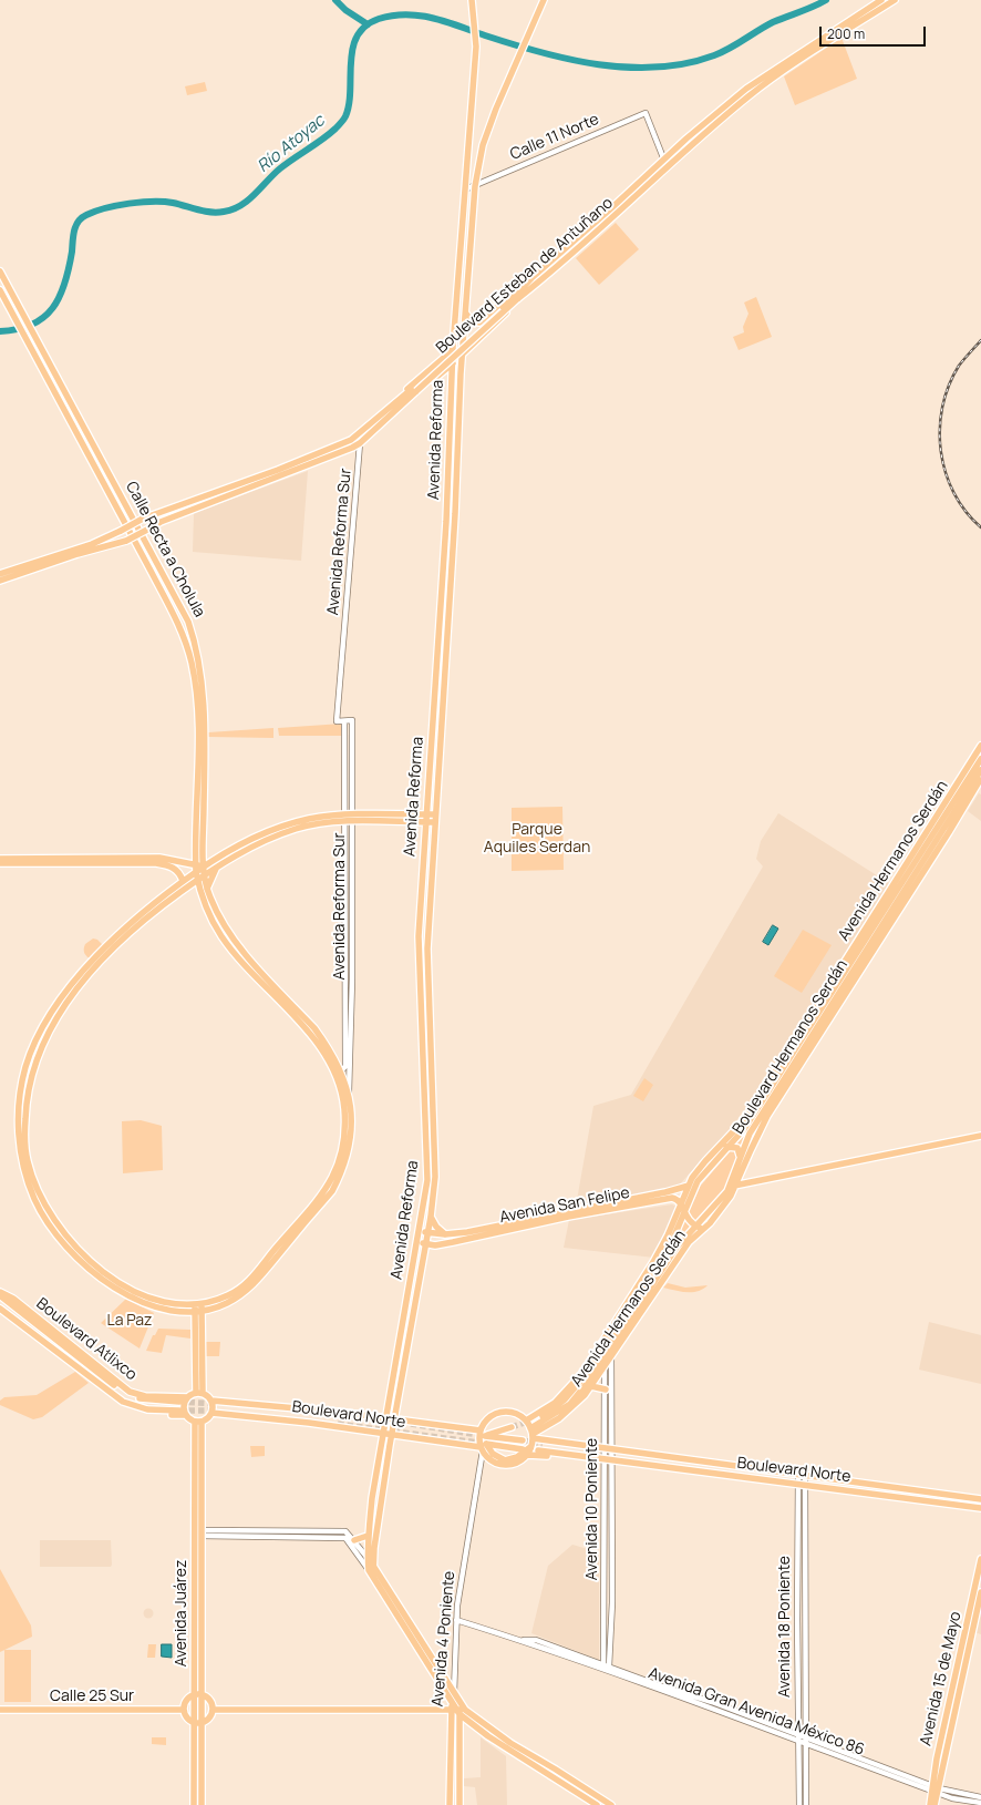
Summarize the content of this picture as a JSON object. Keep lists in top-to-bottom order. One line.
{"streets":{"main road":["Boulevard Esteban de Antuñano","Avenida Reforma","Calle Recta a Cholula","Avenida Hermanos Serdán","Boulevard Hermanos Serdán","Avenida San Felipe","Boulevard Atlixco","Boulevard Norte","Avenida Juárez","Avenida 4 Poniente","Avenida 15 de Mayo","Calle 25 Sur"],"street":["Calle 11 Norte","Avenida Reforma Sur","Avenida 10 Poniente","Avenida 18 Poniente","Avenida Gran Avenida México 86"]},"crossings":[["Calle 11 Norte","Boulevard Esteban de Antuñano"],["Calle 11 Norte","Avenida Reforma"],["Boulevard Esteban de Antuñano","Avenida Reforma Sur"],["Avenida Reforma","Avenida San Felipe"],["Avenida Reforma","Boulevard Norte"],["Avenida Reforma","Avenida 4 Poniente"],["Avenida Hermanos Serdán","Boulevard Hermanos Serdán"],["Avenida Hermanos Serdán","Avenida San Felipe"],["Avenida Hermanos Serdán","Boulevard Norte"],["Avenida Hermanos Serdán","Avenida 10 Poniente"],["Avenida Hermanos Serdán","Avenida 4 Poniente"],["Boulevard Hermanos Serdán","Avenida San Felipe"],["Boulevard Hermanos Serdán","Boulevard Norte"],["Boulevard Hermanos Serdán","Avenida 10 Poniente"],["Boulevard Hermanos Serdán","Avenida 4 Poniente"],["Boulevard Atlixco","Boulevard Norte"],["Boulevard Atlixco","Avenida Juárez"],["Boulevard Norte","Avenida 10 Poniente"],["Boulevard Norte","Avenida Juárez"],["Boulevard Norte","Avenida 18 Poniente"],["Boulevard Norte","Avenida 4 Poniente"],["Avenida 10 Poniente","Avenida Gran Avenida México 86"],["Avenida 18 Poniente","Avenida Gran Avenida México 86"],["Avenida 4 Poniente","Avenida Gran Avenida México 86"],["Avenida 15 de Mayo","Avenida Gran Avenida México 86"]],"water":["Río Atoyac"],"parks":["Parque Aquiles Serdan","La Paz"],"scale_bar":"200 m"}
